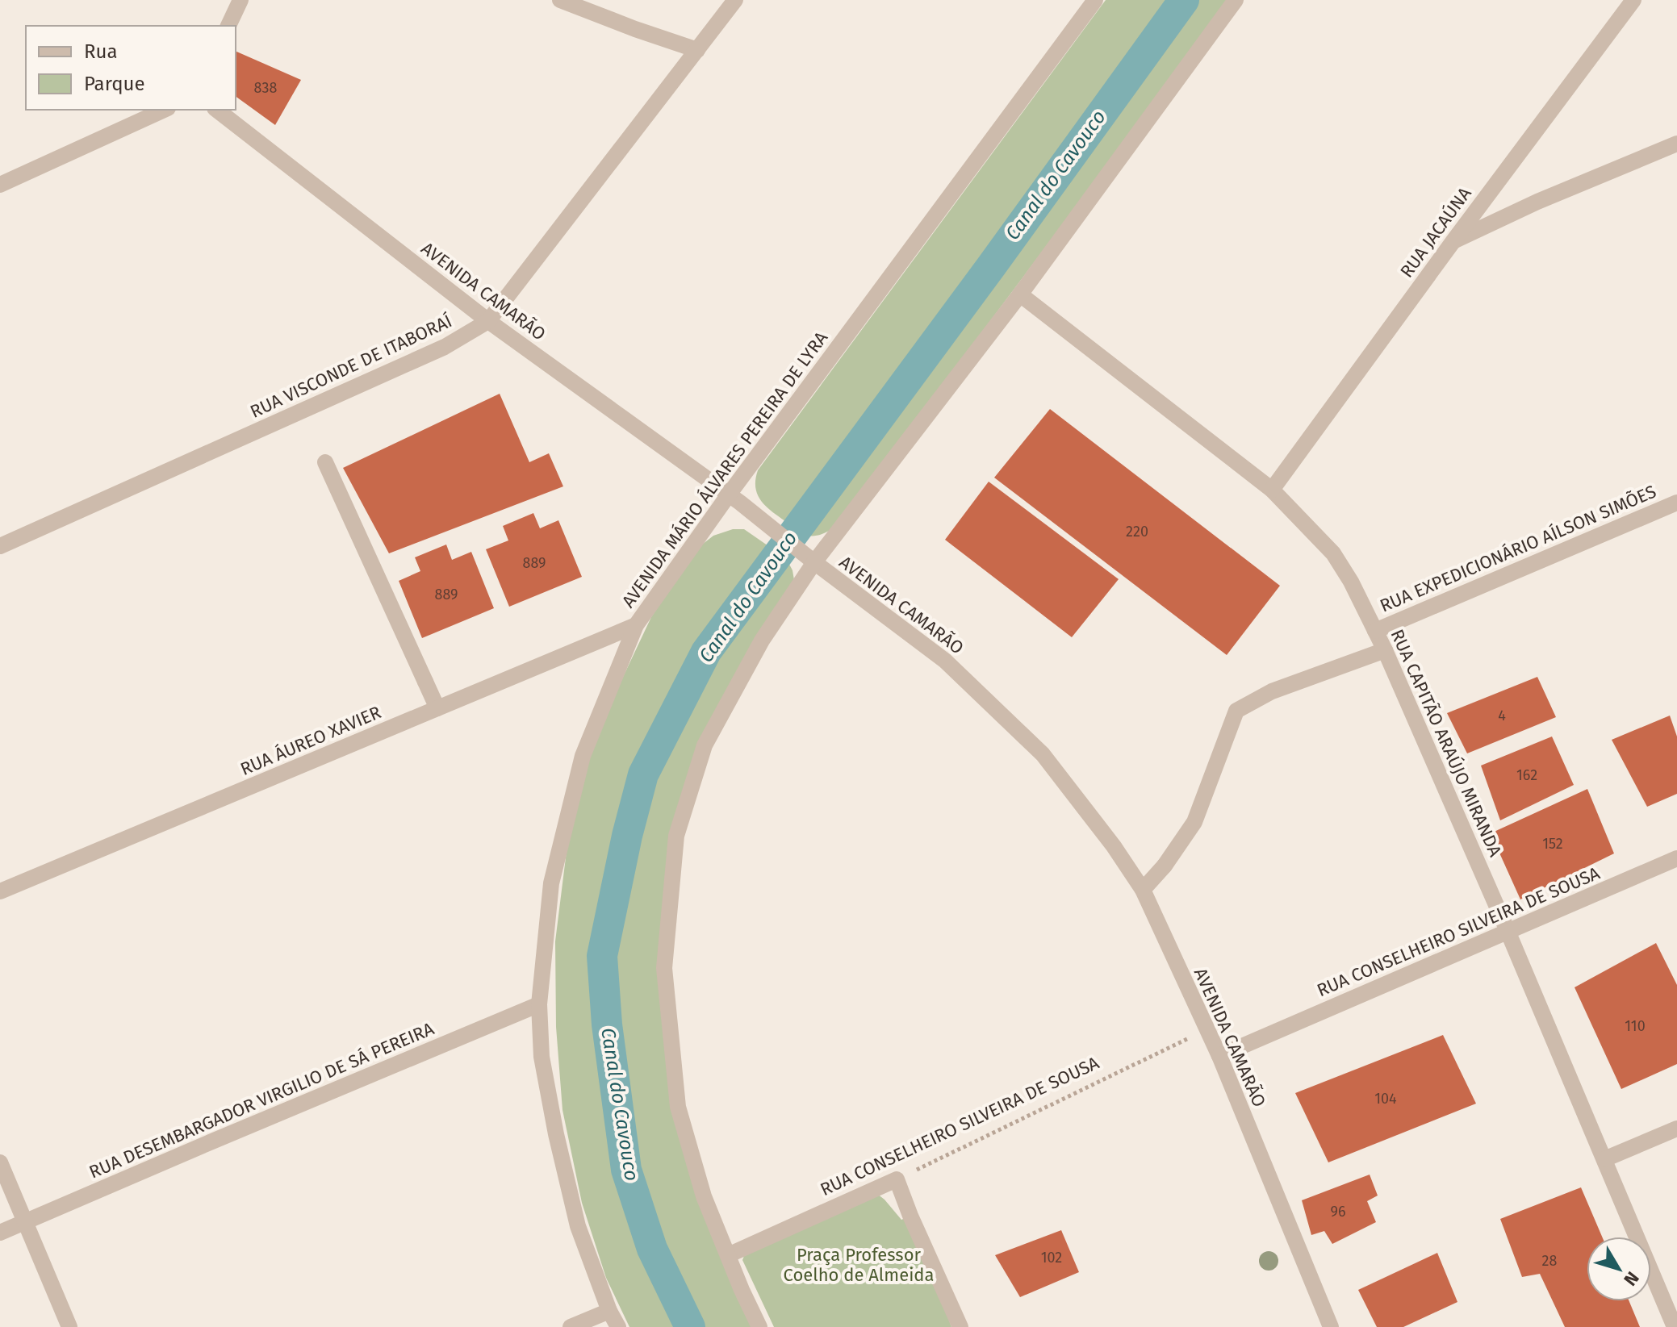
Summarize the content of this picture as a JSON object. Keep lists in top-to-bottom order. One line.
{"streets":{"street":["RUA JACAÚNA","AVENIDA CAMARÃO","RUA VISCONDE DE ITABORAÍ","AVENIDA MÁRIO ÁLVARES PEREIRA DE LYRA","RUA EXPEDICIONÁRIO AÍLSON SIMÕES","RUA ÁUREO XAVIER","RUA CAPITÃO ARAÚJO MIRANDA","RUA CONSELHEIRO SILVEIRA DE SOUSA","RUA DESEMBARGADOR VIRGILIO DE SÁ PEREIRA"]},"crossings":[["RUA JACAÚNA","RUA CAPITÃO ARAÚJO MIRANDA"],["AVENIDA CAMARÃO","RUA VISCONDE DE ITABORAÍ"],["AVENIDA CAMARÃO","AVENIDA MÁRIO ÁLVARES PEREIRA DE LYRA"],["AVENIDA CAMARÃO","RUA CONSELHEIRO SILVEIRA DE SOUSA"],["AVENIDA MÁRIO ÁLVARES PEREIRA DE LYRA","RUA ÁUREO XAVIER"],["AVENIDA MÁRIO ÁLVARES PEREIRA DE LYRA","RUA DESEMBARGADOR VIRGILIO DE SÁ PEREIRA"],["RUA EXPEDICIONÁRIO AÍLSON SIMÕES","RUA CAPITÃO ARAÚJO MIRANDA"],["RUA CAPITÃO ARAÚJO MIRANDA","RUA CONSELHEIRO SILVEIRA DE SOUSA"]],"water":["Canal do Cavouco"],"parks":["Praça Professor Coelho de Almeida"],"house_numbers":["838","220","889","889","4","162","152","110","104","96","102","28"],"legend":["Rua","Parque"],"north":"bottom right"}
